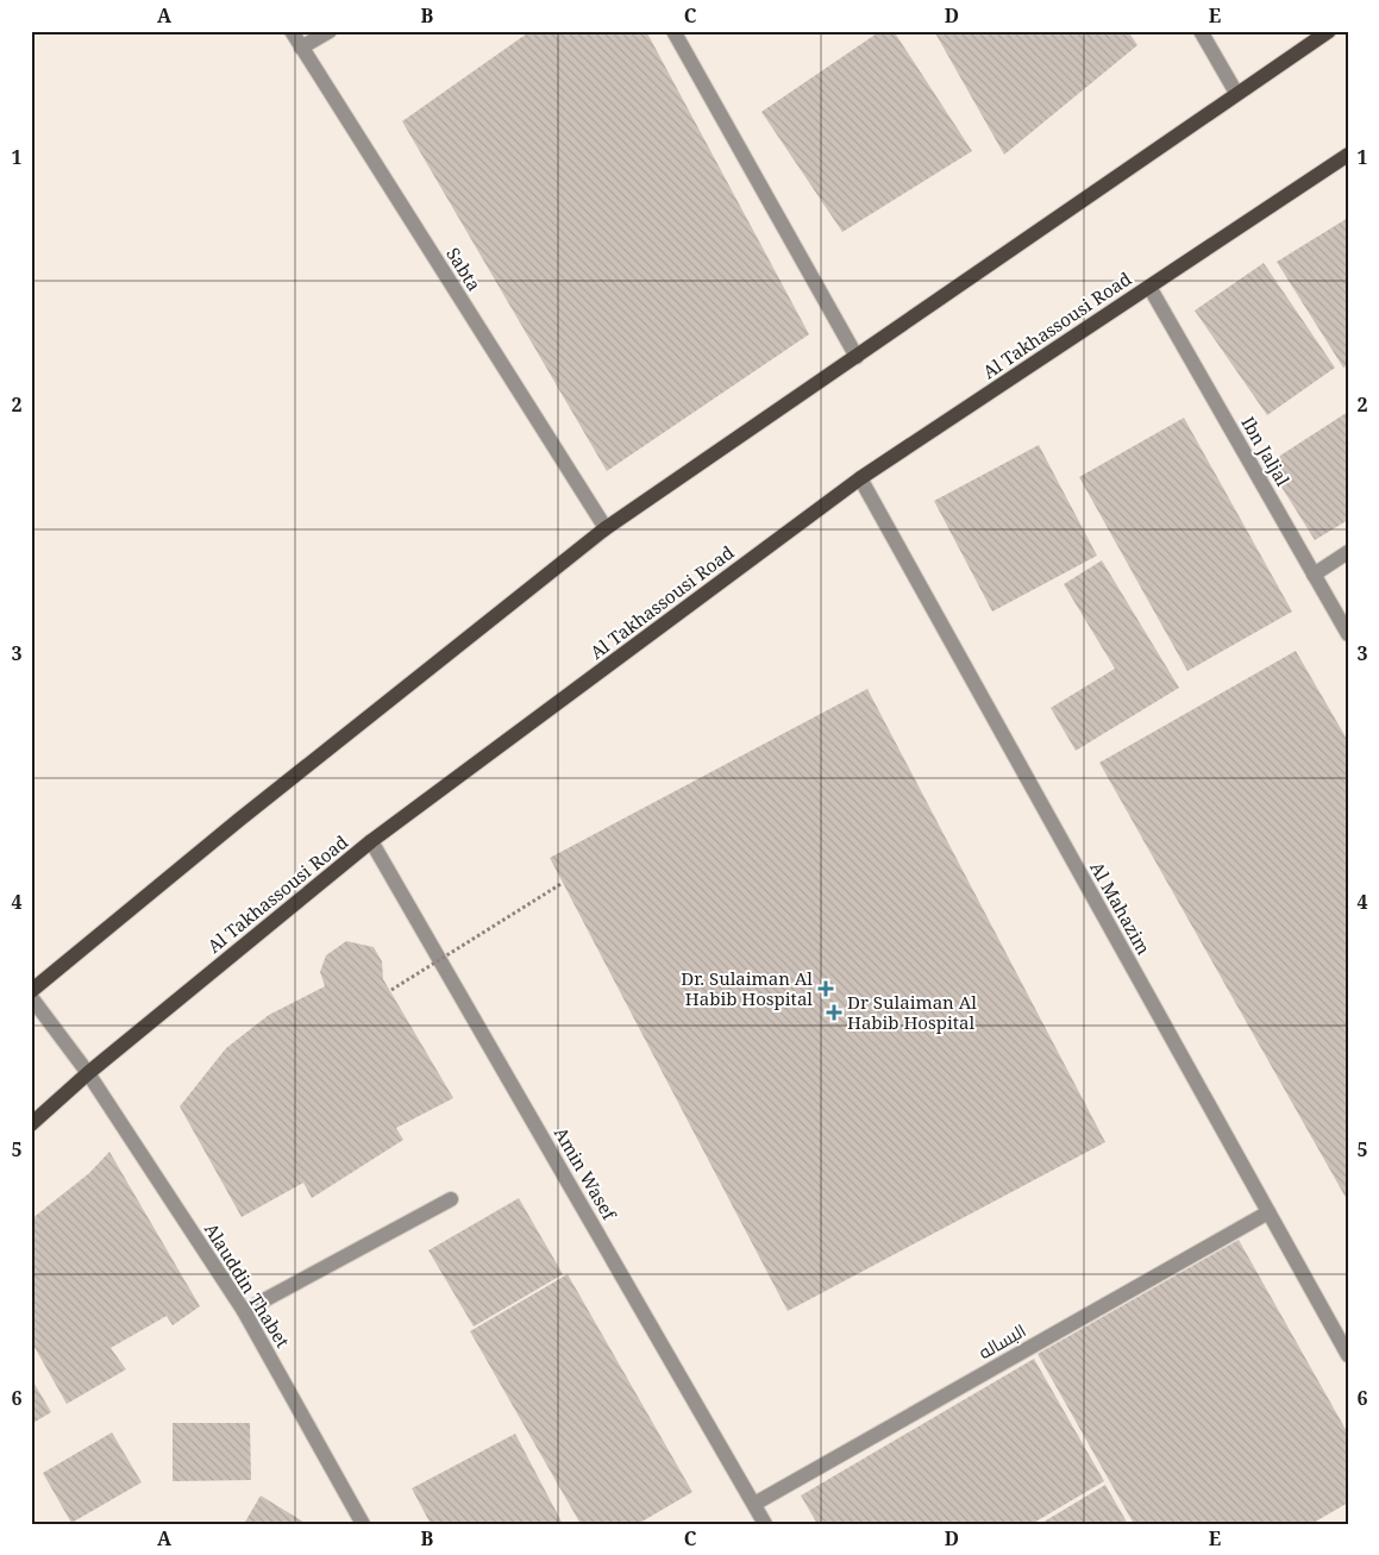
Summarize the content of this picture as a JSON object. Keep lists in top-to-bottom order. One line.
{"streets":{"main road":["Al Takhassousi Road"],"street":["Sabta","Ibn Jaljal","Al Mahazim","Amin Wasef","Alauddin Thabet","البساله"]},"crossings":[["Al Takhassousi Road","Ibn Jaljal"],["Al Takhassousi Road","Al Mahazim"],["Al Takhassousi Road","Amin Wasef"],["Al Takhassousi Road","Alauddin Thabet"],["Al Mahazim","البساله"],["Amin Wasef","البساله"]],"places":{"health":["Dr. Sulaiman Al Habib Hospital","Dr Sulaiman Al Habib Hospital"]},"grid":{"columns":["A","B","C","D","E"],"rows":["1","2","3","4","5","6"]}}
